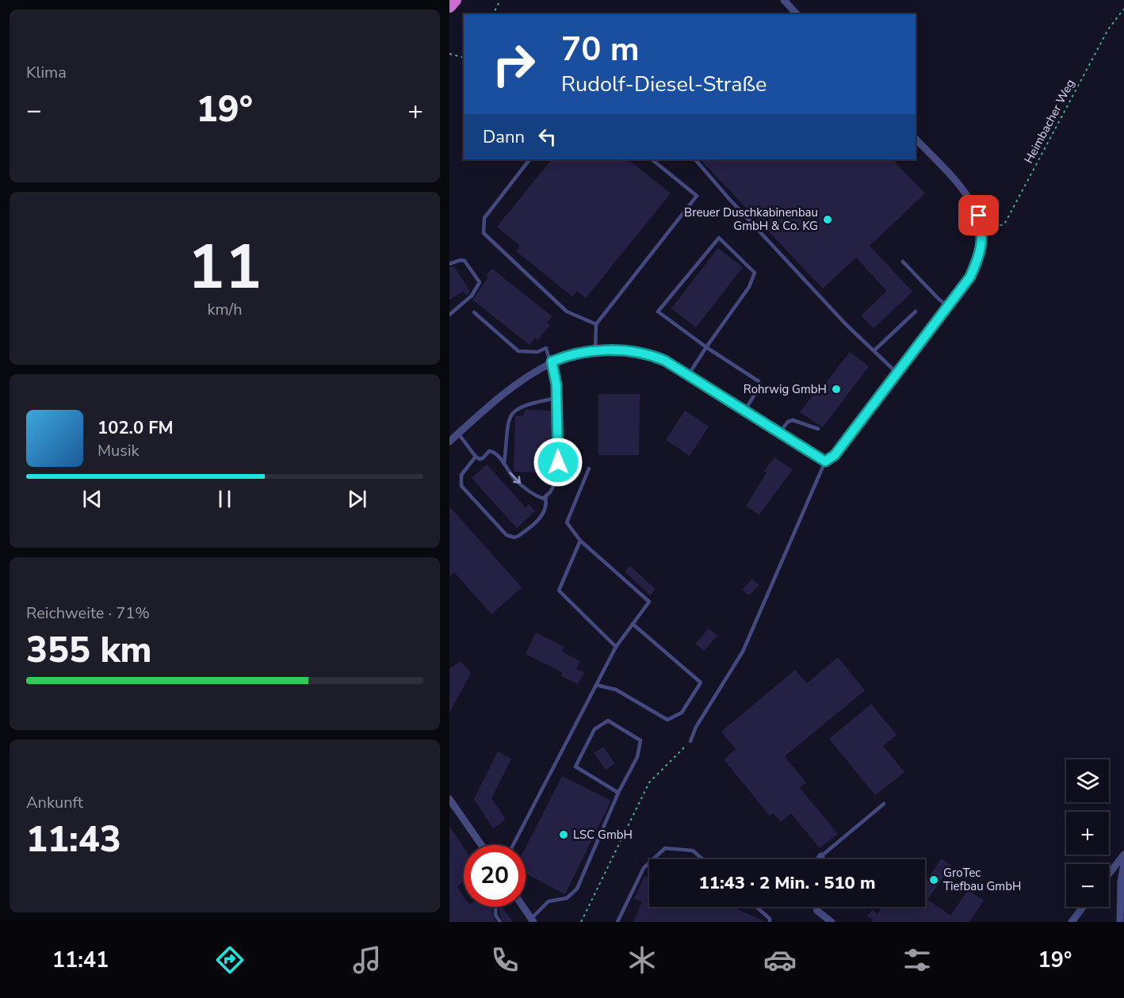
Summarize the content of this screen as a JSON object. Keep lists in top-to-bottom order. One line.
{"streets":{"path":["Heimbacher Weg"]},"places":["Breuer Duschkabinenbau GmbH & Co. KG","Rohrwig GmbH","LSC GmbH","GroTec Tiefbau GmbH"],"page":{"tile":["Klima",["11","km/h"],["Reichweite · 71%","355 km"],["Ankunft","11:43"]],"turn":["70 m","Rudolf-Diesel-Straße"],"heat":["−","19°","+"],"then":"Dann","song":["102.0 FM","Musik"],"map_buttons":["+","−"],"limit":"20","trip":"11:43 · 2 Min. · 510 m","tabs":["11:41","19°"]}}
